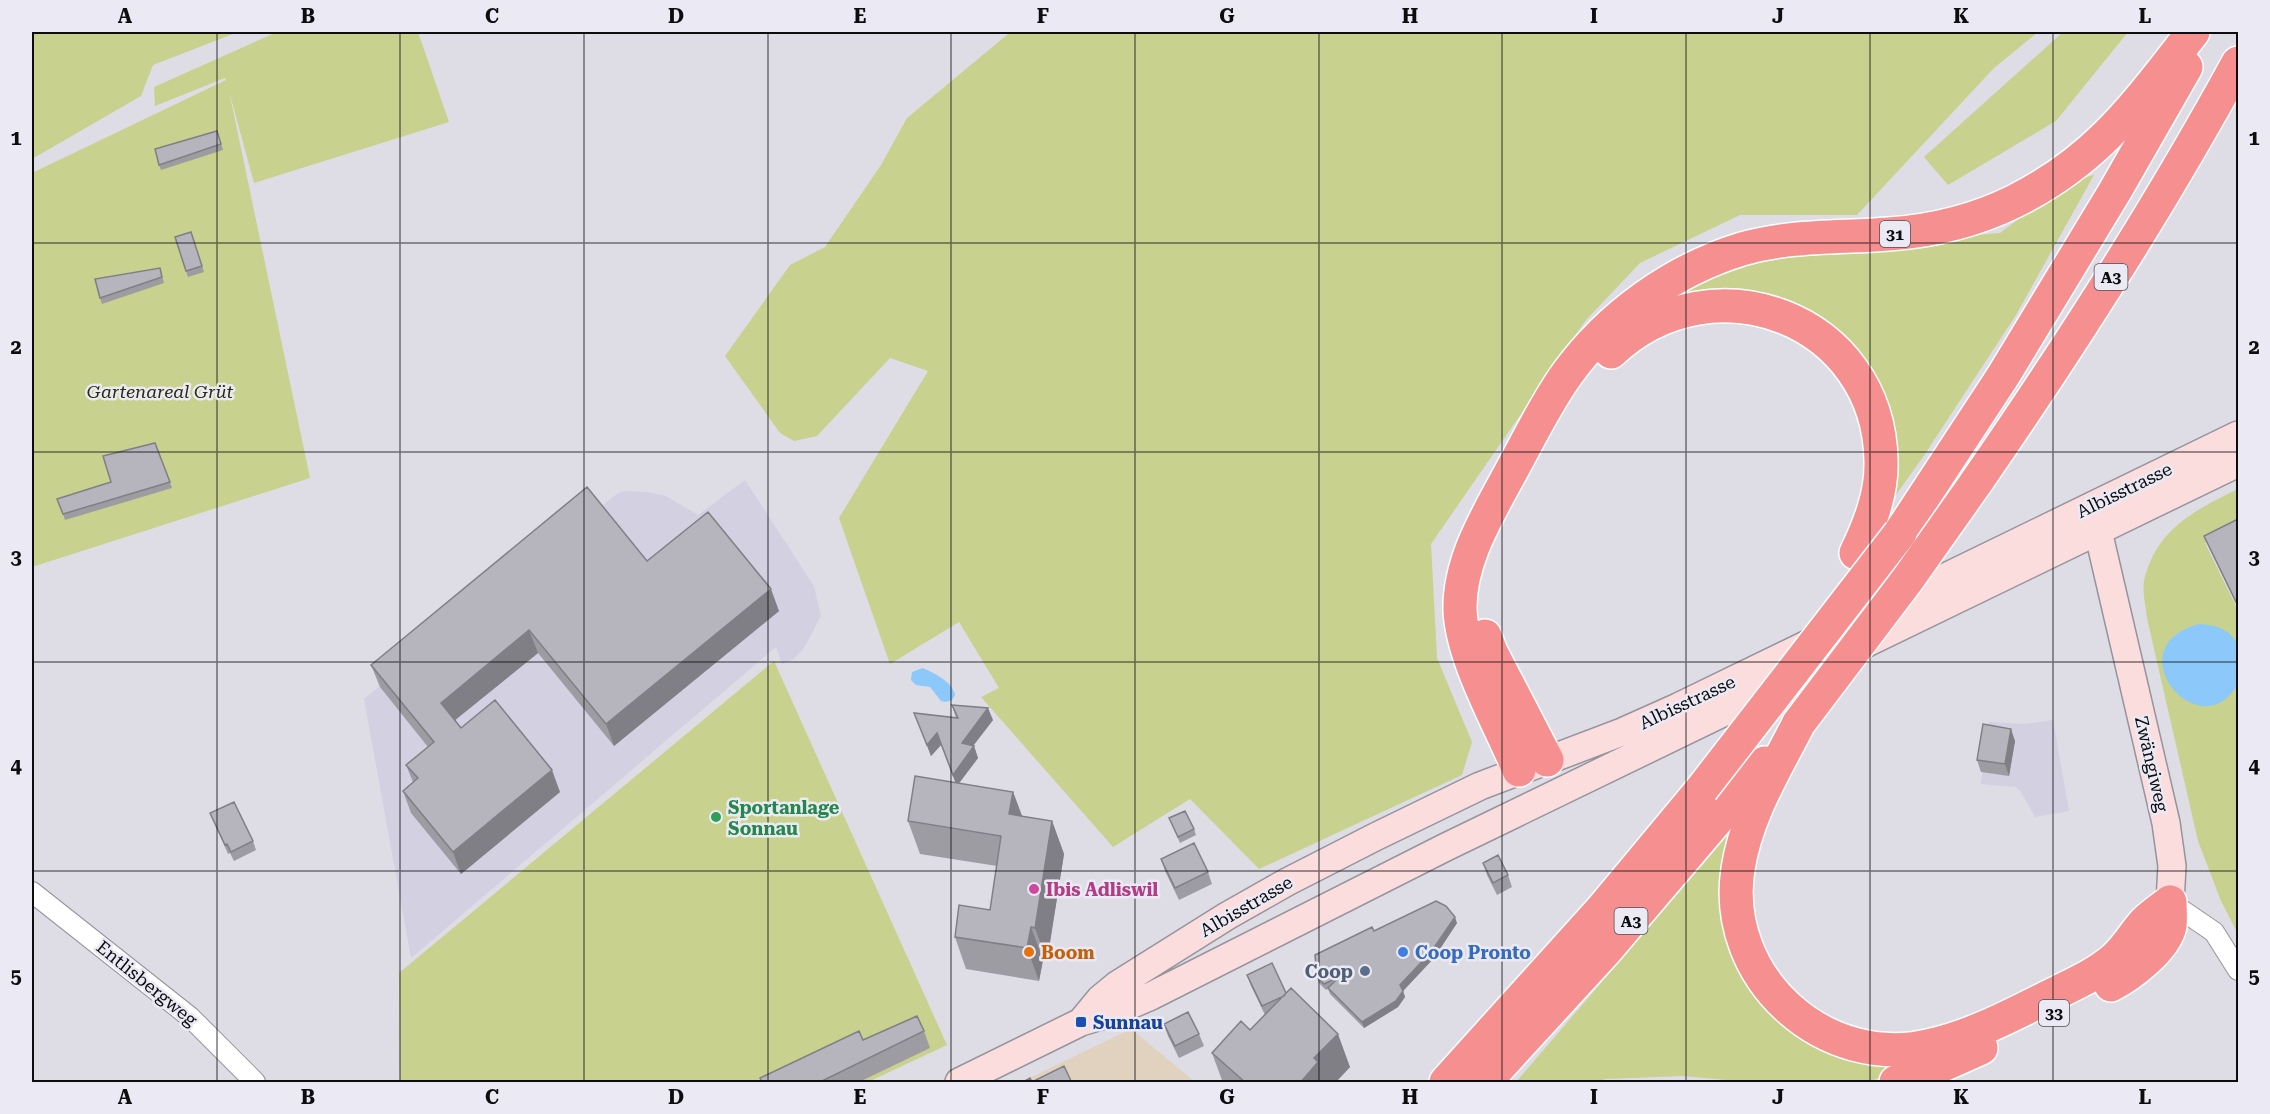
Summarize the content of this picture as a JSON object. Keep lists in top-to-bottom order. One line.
{"streets":{"highway":["31","A3","33"],"main road":["Albisstrasse","Zwängiweg"],"street":["Entlisbergweg"]},"crossings":[["31","Albisstrasse"],["Albisstrasse","Zwängiweg"],["Zwängiweg","33"]],"parks":["Gartenareal Grüt"],"places":{"other":["Sportanlage Sonnau","Ibis Adliswil","Boom","Coop Pronto","Coop"],"transit":["Sunnau"]},"grid":{"columns":["A","B","C","D","E","F","G","H","I","J","K","L"],"rows":["1","2","3","4","5"]}}
